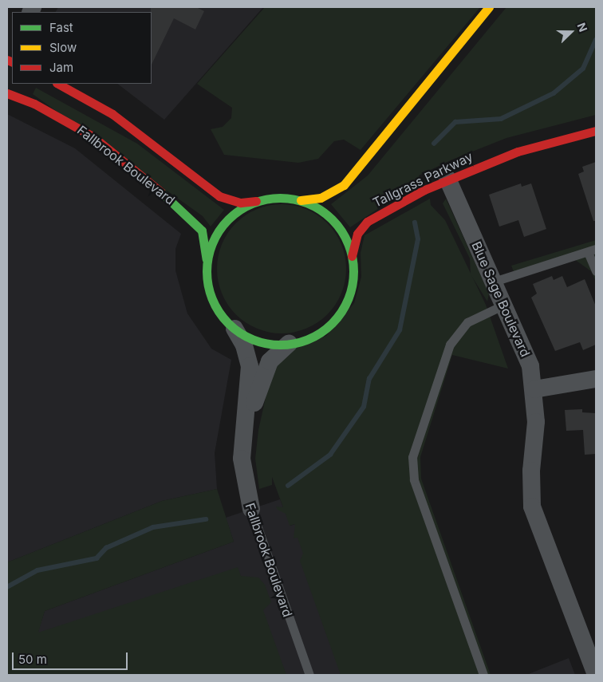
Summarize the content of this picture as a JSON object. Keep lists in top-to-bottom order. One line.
{"streets":{"street":["Fallbrook Boulevard","Tallgrass Parkway","Blue Sage Boulevard"]},"crossings":[["Fallbrook Boulevard","Tallgrass Parkway"],["Tallgrass Parkway","Blue Sage Boulevard"]],"legend":["Fast","Slow","Jam"],"scale_bar":"50 m","north":"right"}
